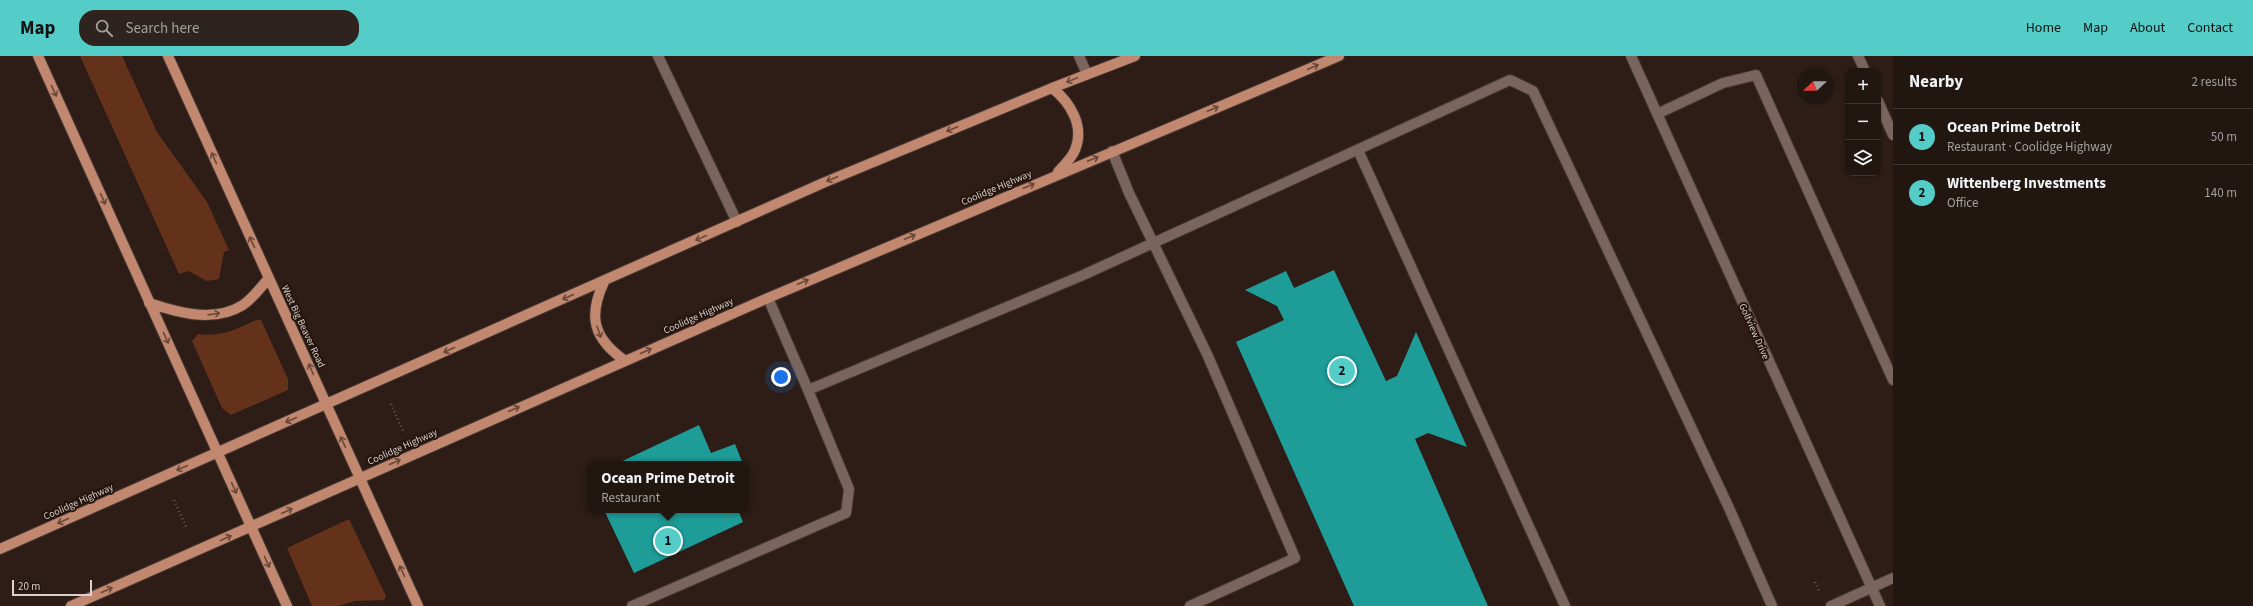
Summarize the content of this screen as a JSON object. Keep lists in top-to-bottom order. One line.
{"streets":{"main road":["Coolidge Highway","West Big Beaver Road"],"street":["Golfview Drive"]},"crossings":[["Coolidge Highway","West Big Beaver Road"]],"one_way":["West Big Beaver Road"],"scale_bar":"20 m","north":"left","page":{"header":"Map","search":"Search here","nav":["Home","Map","About","Contact"],"heading":["Nearby","2 results"],"map_buttons":["+","−"],"list":[{"mark":"1","name":"Ocean Prime Detroit","note":"Restaurant · Coolidge Highway","value":"50 m"},{"mark":"2","name":"Wittenberg Investments","note":"Office","value":"140 m"}],"pins":["2","1"],"popup":["Ocean Prime Detroit","Restaurant"],"scale":"20 m"}}
